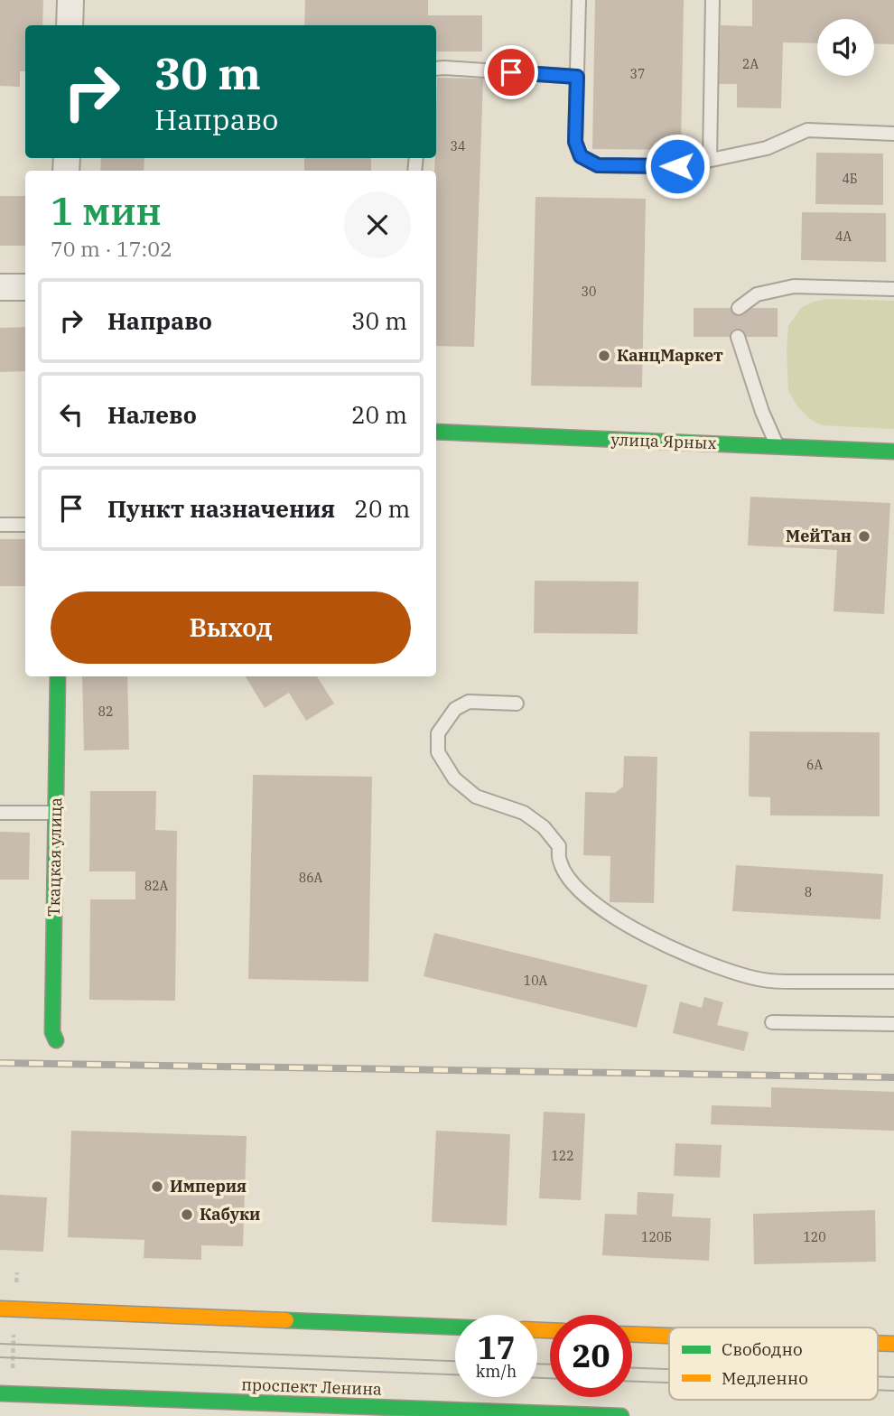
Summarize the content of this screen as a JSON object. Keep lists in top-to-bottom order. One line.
{"streets":{"main road":["улица Ярных","Ткацкая улица","проспект Ленина"]},"places":["КанцМаркет","МейТан","Империя","Кабуки"],"house_numbers":["2А","37","34","4Б","4А","30","82","6А","86А","82А","8","10А","122","120Б","120"],"legend":["Свободно","Медленно"],"page":{"turn":["30 m","Направо"],"heading":["1 мин","70 m · 17:02"],"list":[{"name":"Направо","value":"30 m"},{"name":"Налево","value":"20 m"},{"name":"Пункт назначения","value":"20 m"}],"buttons":"Выход","speed":"17 km/h","limit":"20"}}
